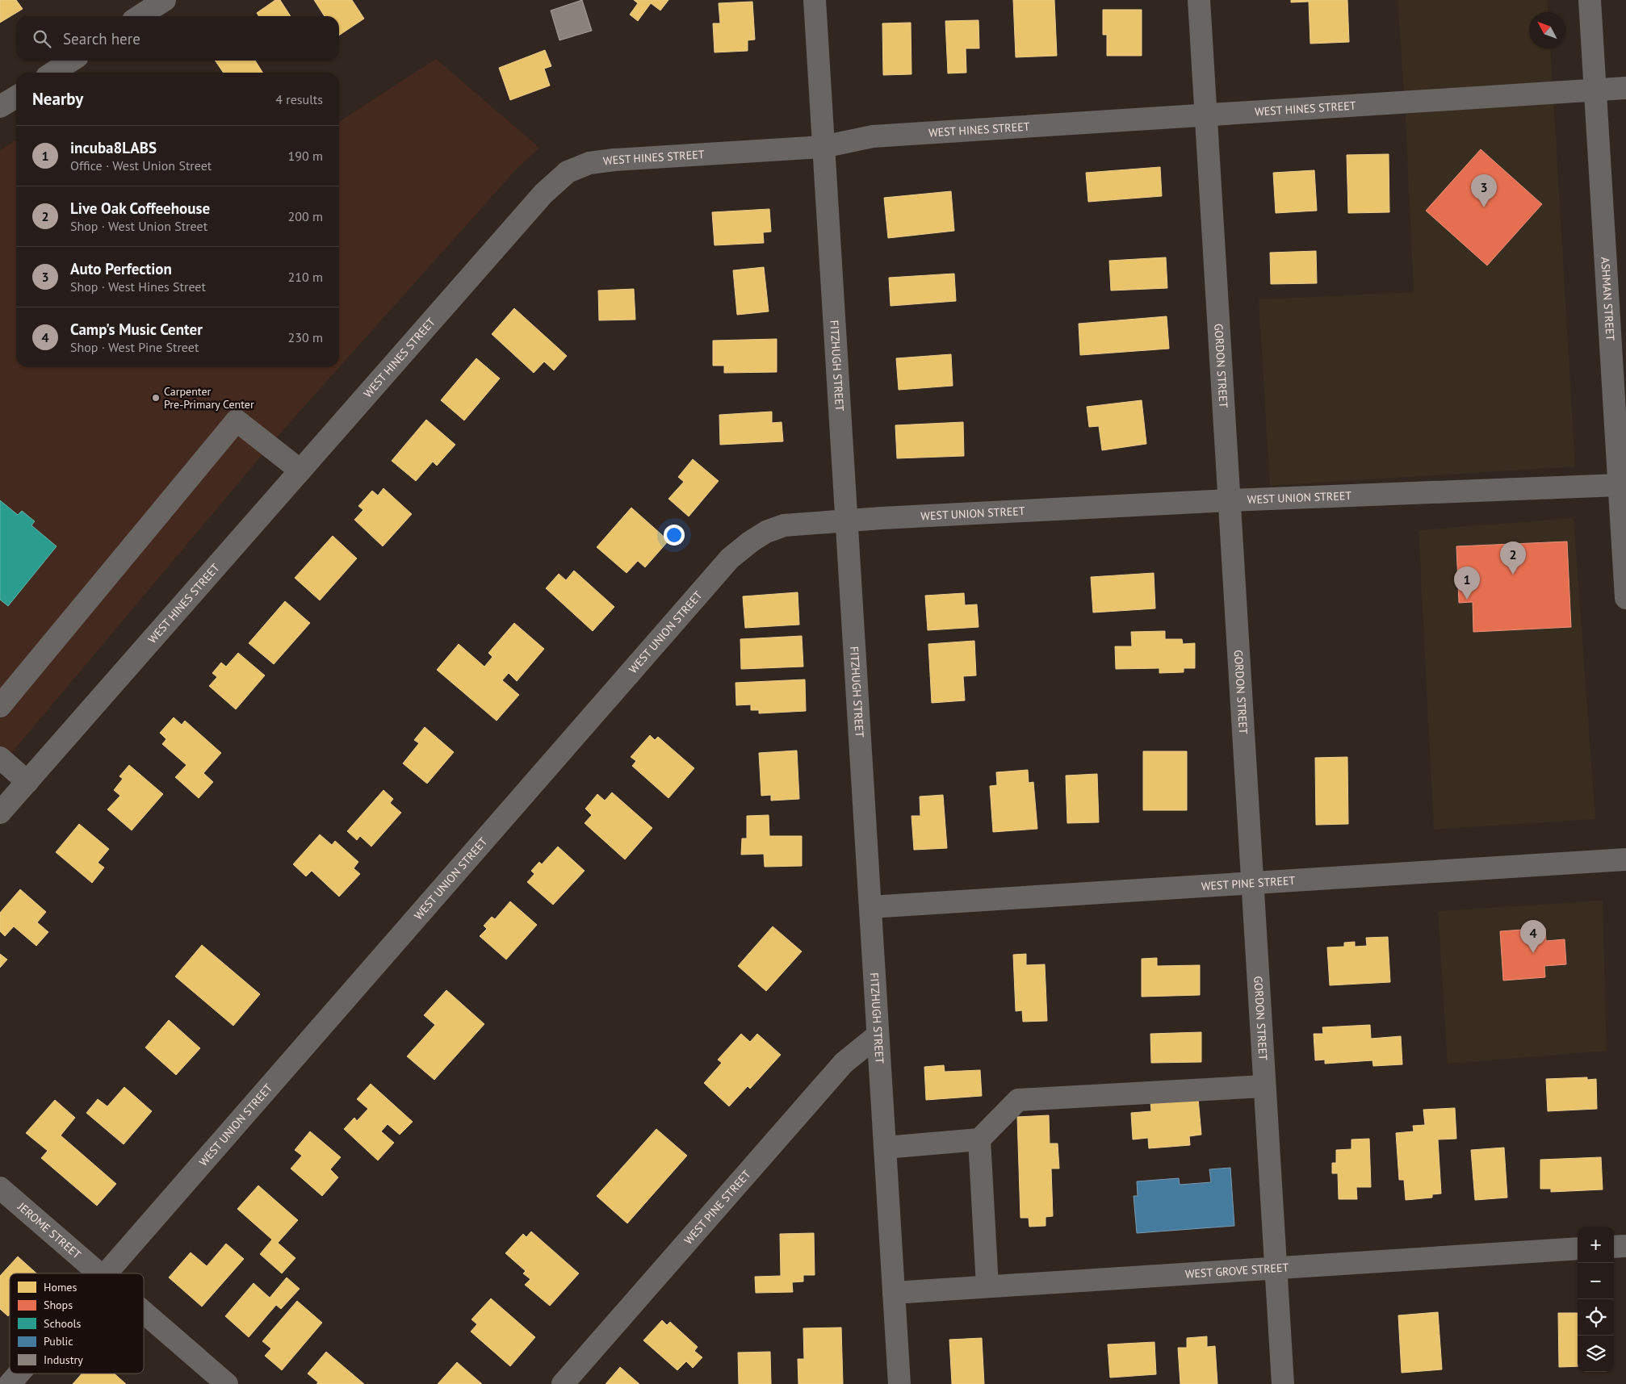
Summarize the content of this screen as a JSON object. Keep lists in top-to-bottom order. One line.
{"streets":{"street":["WEST HINES STREET","ASHMAN STREET","FITZHUGH STREET","GORDON STREET","WEST UNION STREET","WEST PINE STREET","JEROME STREET","WEST GROVE STREET"]},"crossings":[["WEST HINES STREET","ASHMAN STREET"],["WEST HINES STREET","FITZHUGH STREET"],["WEST HINES STREET","GORDON STREET"],["ASHMAN STREET","WEST UNION STREET"],["FITZHUGH STREET","WEST UNION STREET"],["FITZHUGH STREET","WEST PINE STREET"],["FITZHUGH STREET","WEST GROVE STREET"],["GORDON STREET","WEST UNION STREET"],["GORDON STREET","WEST PINE STREET"],["GORDON STREET","WEST GROVE STREET"]],"places":["Carpenter Pre-Primary Center"],"legend":["Homes","Shops","Schools","Public","Industry"],"north":"top left","page":{"search":"Search here","heading":["Nearby","4 results"],"list":[{"mark":"1","name":"incuba8LABS","note":"Office · West Union Street","value":"190 m"},{"mark":"2","name":"Live Oak Coffeehouse","note":"Shop · West Union Street","value":"200 m"},{"mark":"3","name":"Auto Perfection","note":"Shop · West Hines Street","value":"210 m"},{"mark":"4","name":"Camp's Music Center","note":"Shop · West Pine Street","value":"230 m"}],"pins":["3","2","1","4"],"map_buttons":["+","−"]}}
